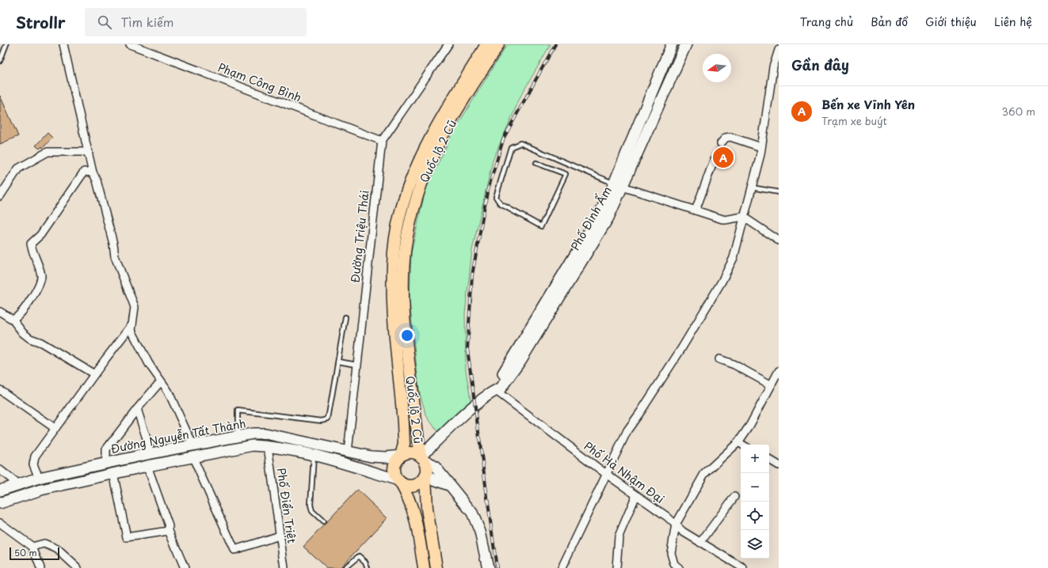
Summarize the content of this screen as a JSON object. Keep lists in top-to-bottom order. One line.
{"streets":{"main road":["Quốc lộ 2 Cũ","Phố Đình Ấm","Đường Nguyễn Tất Thành"],"street":["Phạm Công Bình","Đường Triệu Thái","Phố Hà Nhậm Đại","Phố Điển Triệt"]},"crossings":[["Phạm Công Bình","Đường Triệu Thái"],["Quốc lộ 2 Cũ","Phố Đình Ấm"],["Quốc lộ 2 Cũ","Đường Nguyễn Tất Thành"],["Phố Đình Ấm","Đường Nguyễn Tất Thành"],["Phố Đình Ấm","Phố Hà Nhậm Đại"],["Đường Triệu Thái","Đường Nguyễn Tất Thành"],["Đường Nguyễn Tất Thành","Phố Điển Triệt"]],"scale_bar":"50 m","north":"left","page":{"header":"Strollr","search":"Tìm kiếm","nav":["Trang chủ","Bản đồ","Giới thiệu","Liên hệ"],"heading":"Gần đây","list":[{"mark":"A","name":"Bến xe Vĩnh Yên","note":"Trạm xe buýt","value":"360 m"}],"pins":"A","map_buttons":["+","−"],"scale":"50 m"}}
